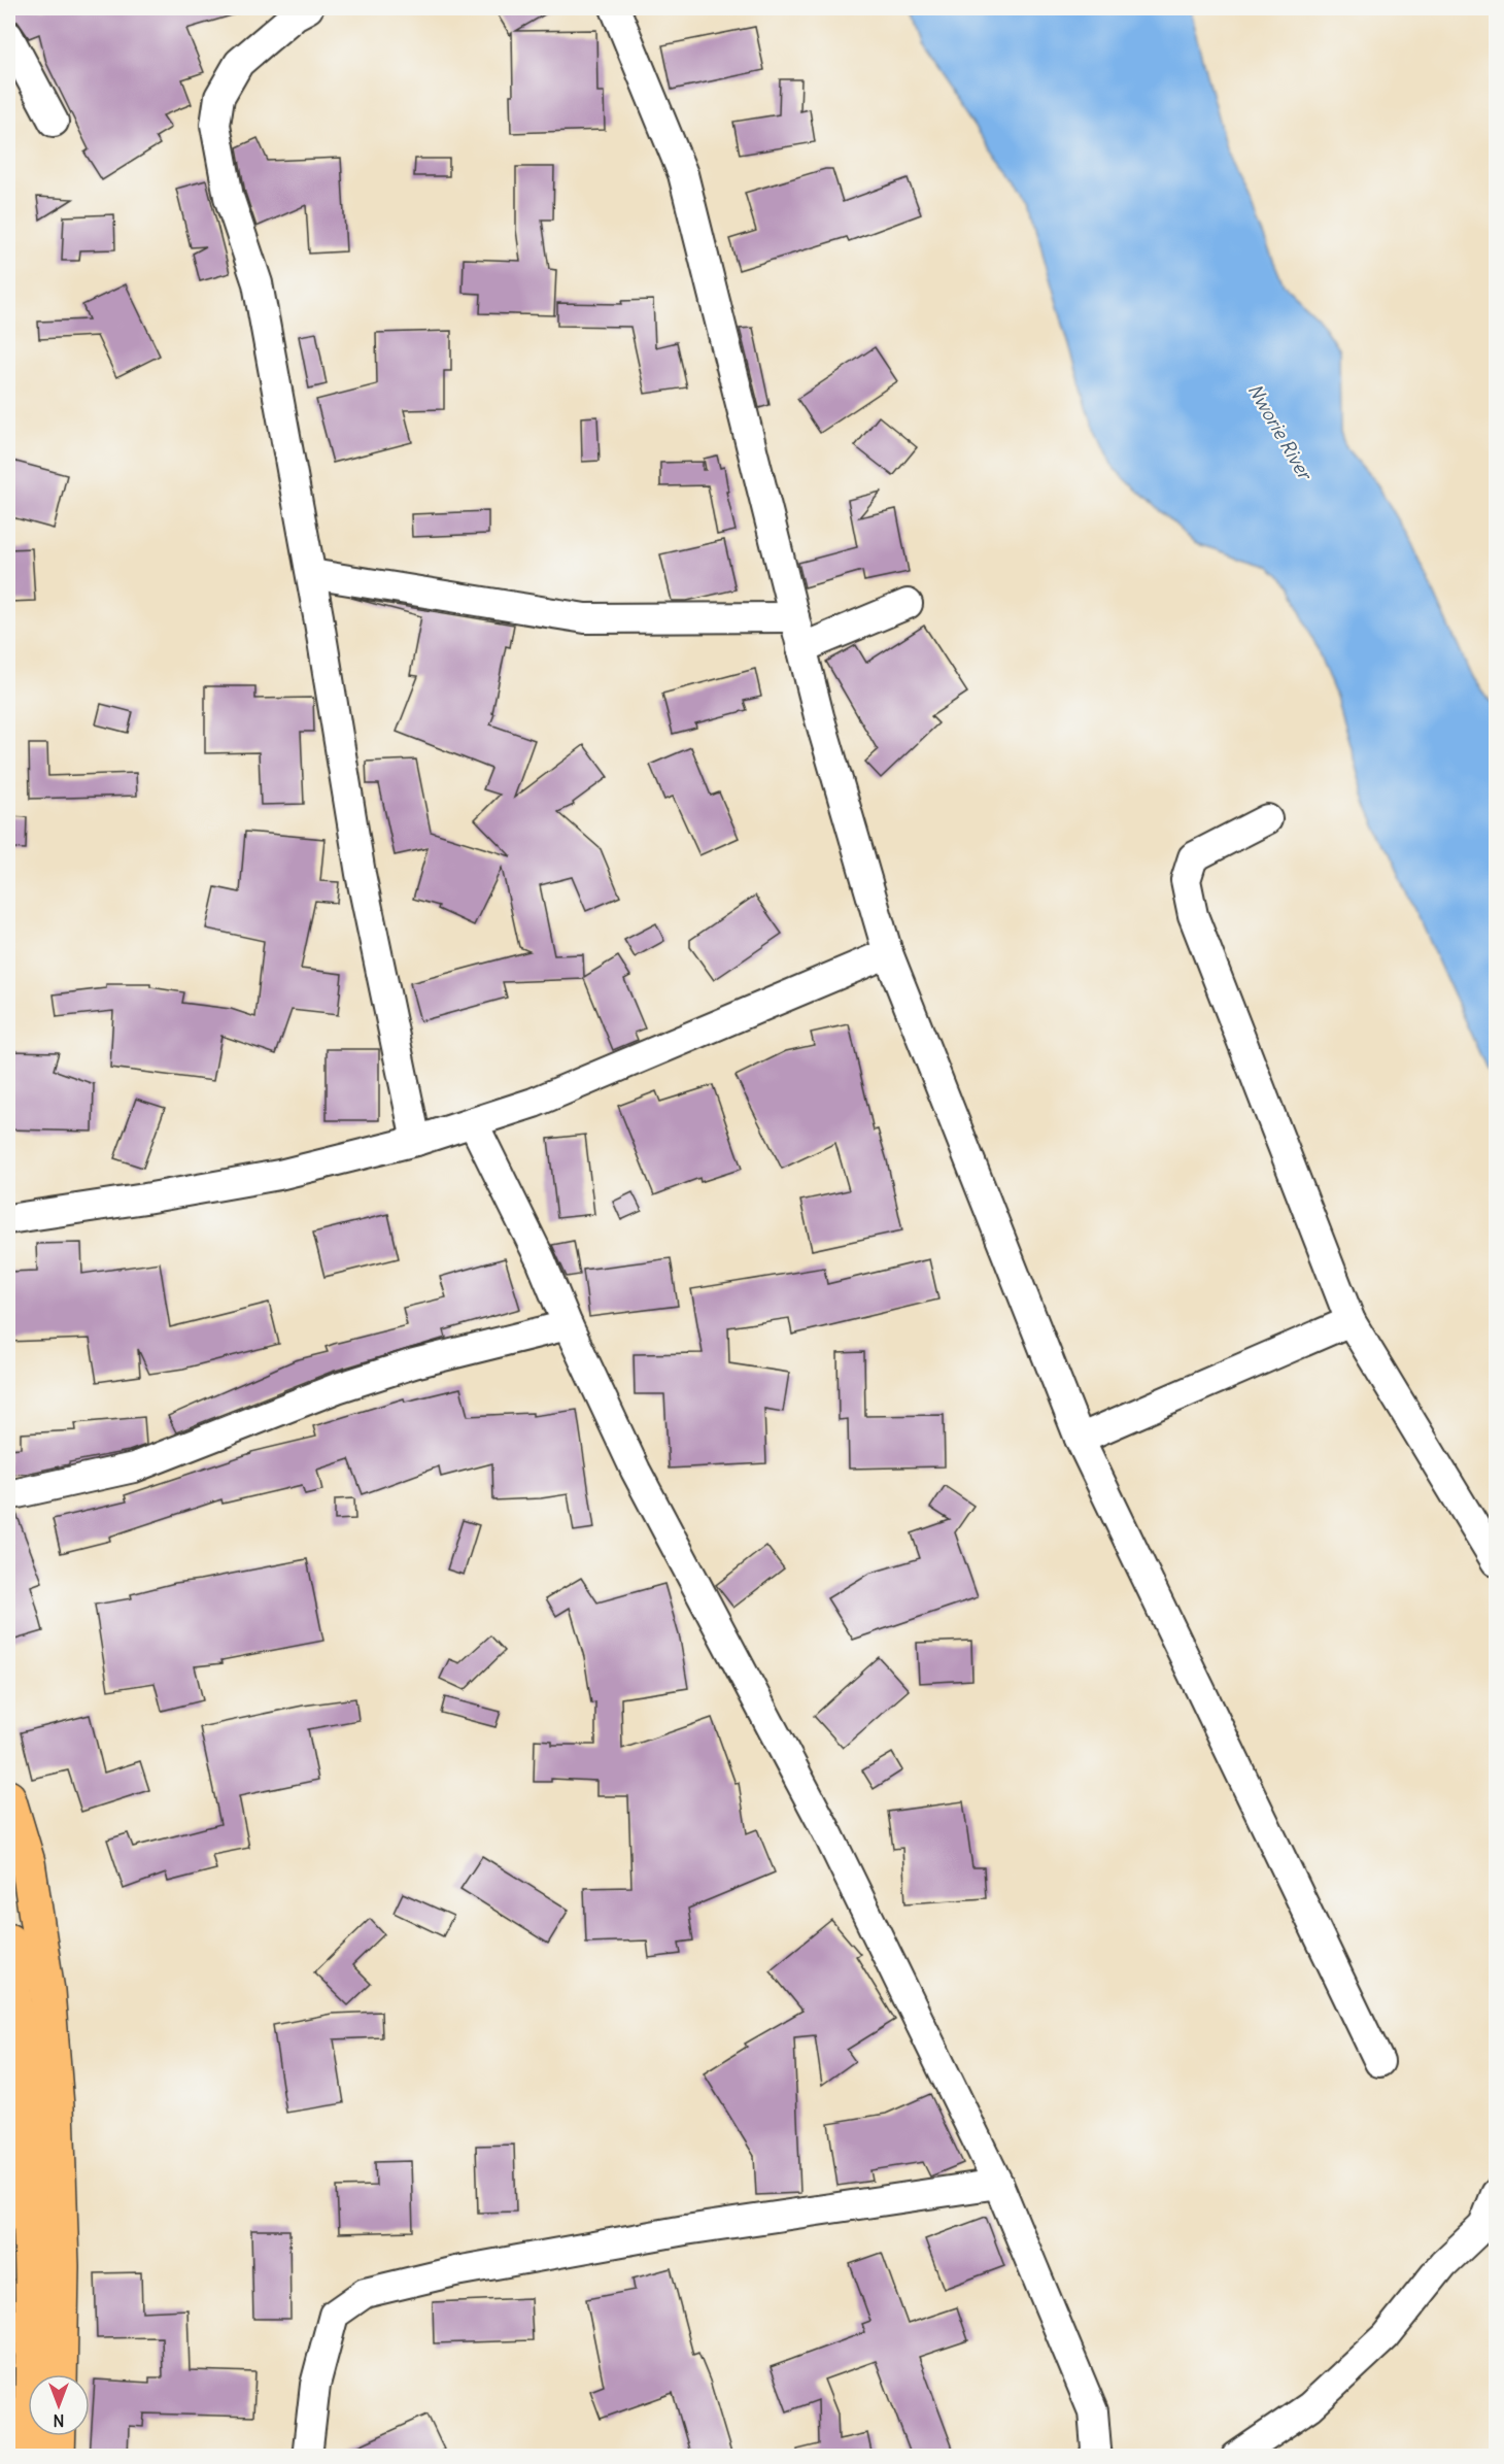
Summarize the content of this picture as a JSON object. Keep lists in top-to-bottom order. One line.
{"water":["Nworie River"],"north":"bottom"}
